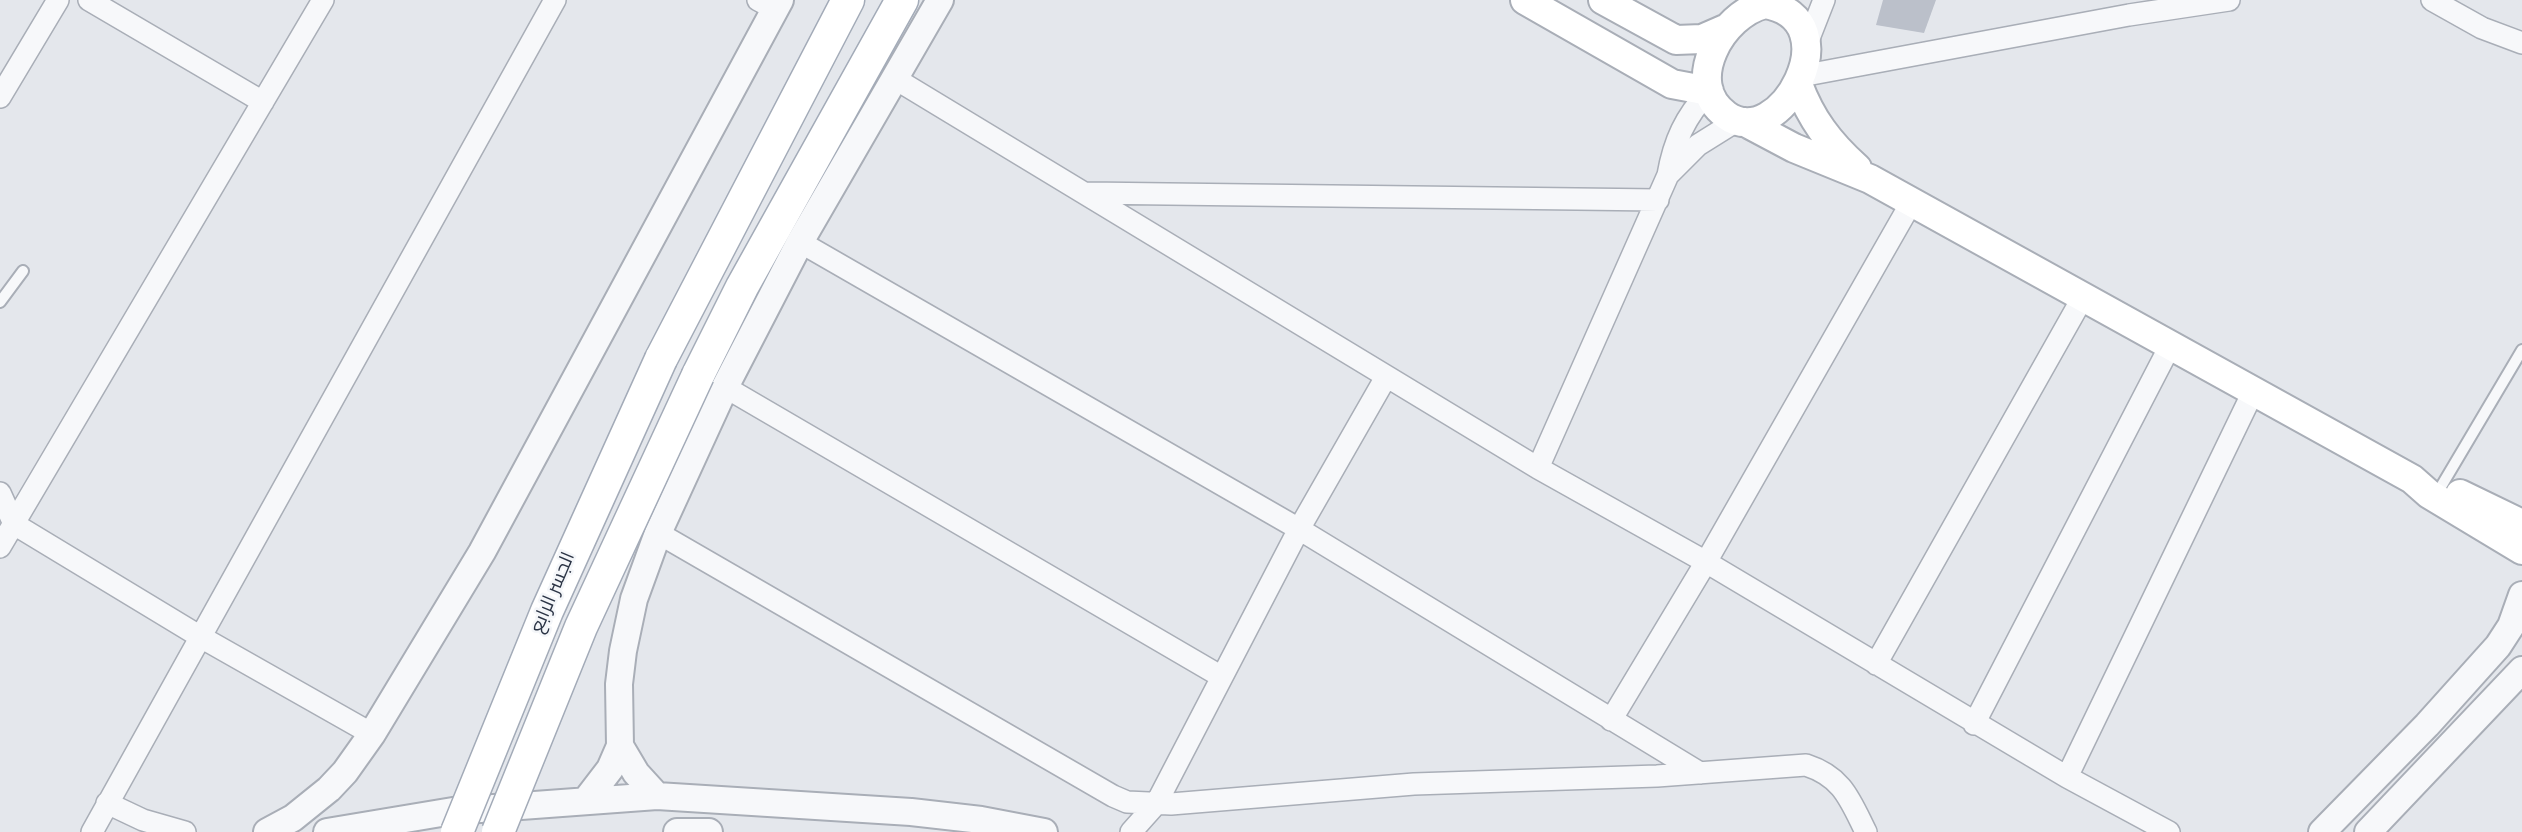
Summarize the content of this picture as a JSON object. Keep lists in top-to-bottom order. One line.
{"streets":{"main road":["الجسر الرابع"]}}
